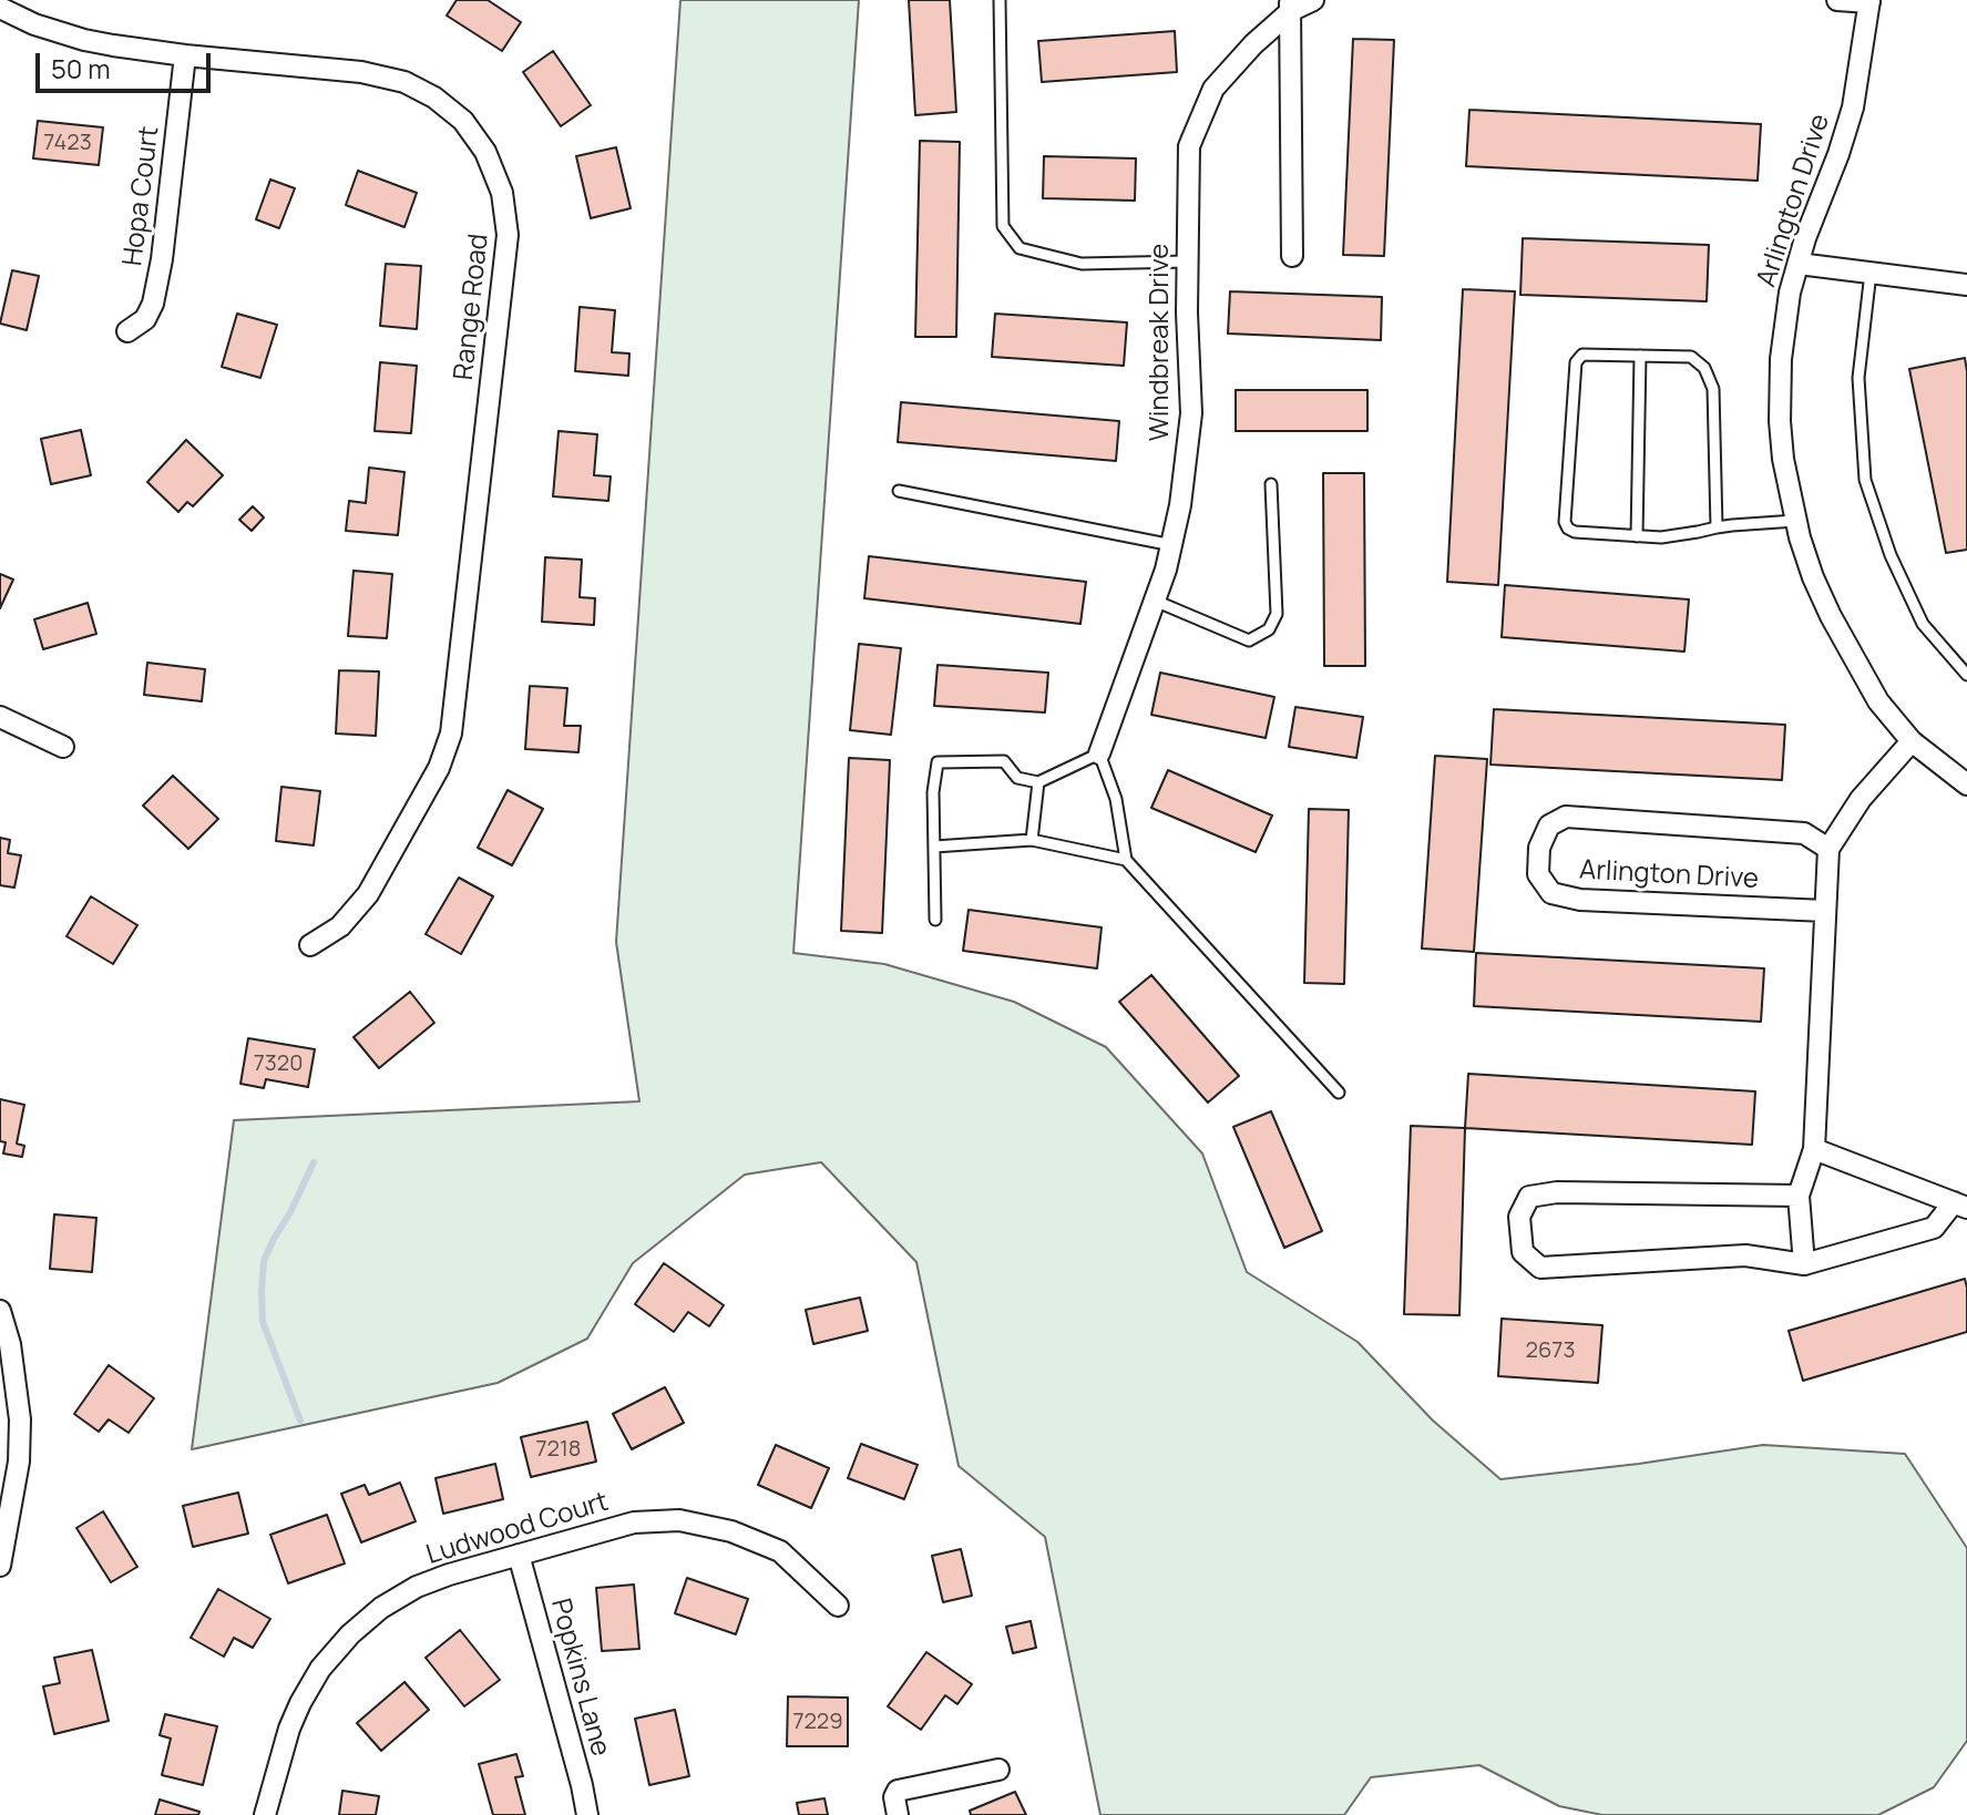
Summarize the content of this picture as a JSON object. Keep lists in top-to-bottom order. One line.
{"streets":{"street":["Hopa Court","Arlington Drive","Range Road","Windbreak Drive","Ludwood Court","Popkins Lane"]},"crossings":[["Hopa Court","Range Road"],["Ludwood Court","Popkins Lane"]],"house_numbers":["7423","7320","2673","7218","7229"],"scale_bar":"50 m"}
